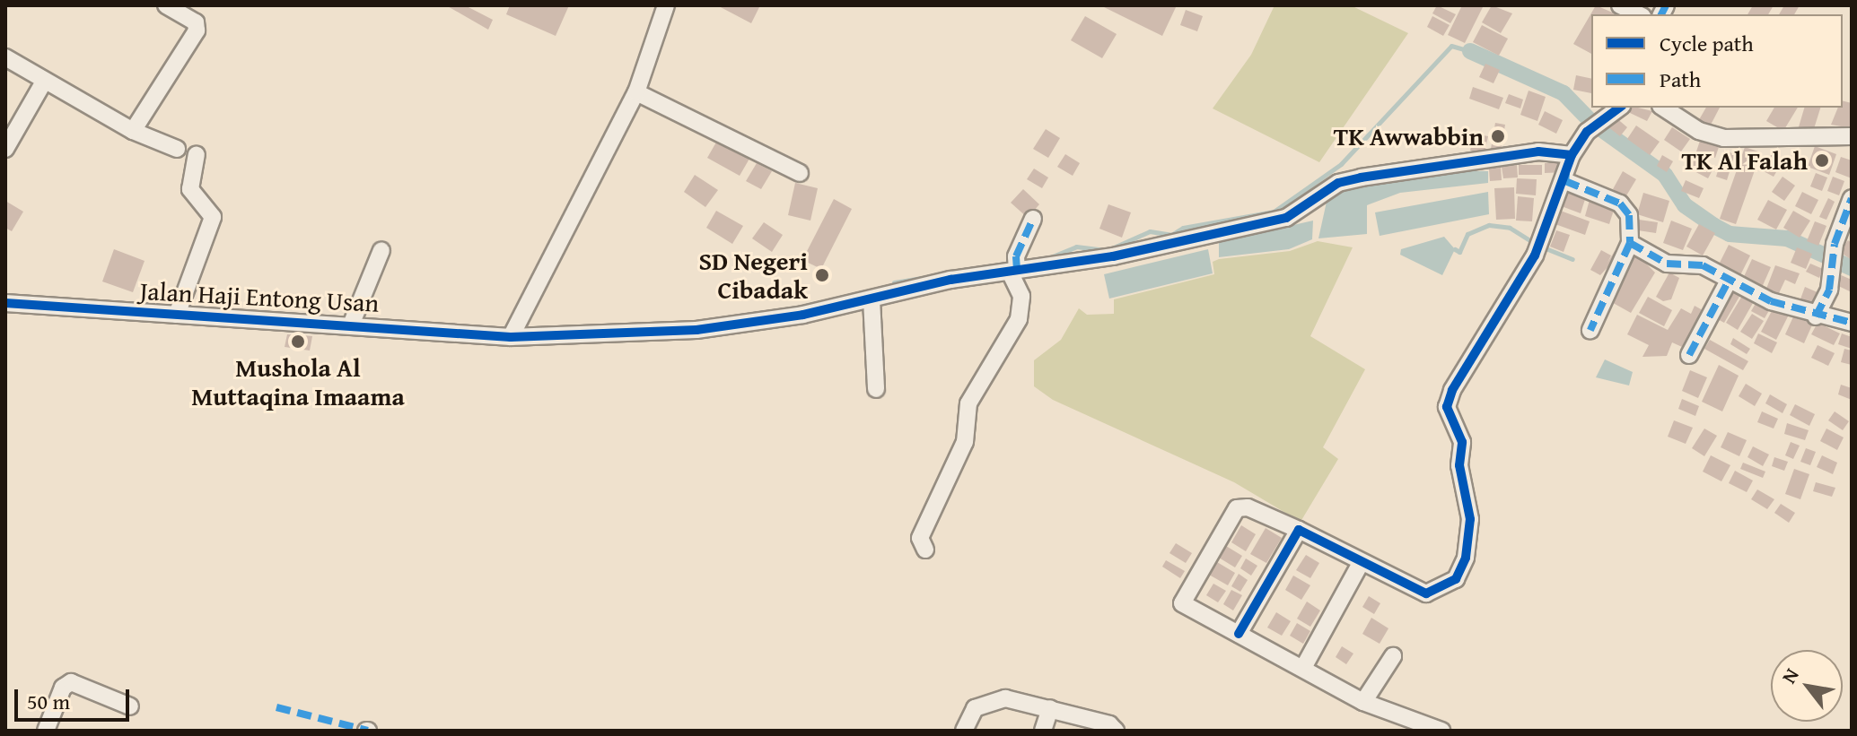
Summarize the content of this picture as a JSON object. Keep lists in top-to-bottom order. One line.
{"streets":{"street":["Jalan Haji Entong Usan"]},"places":["TK Awwabbin","TK Al Falah","SD Negeri Cibadak","Mushola Al Muttaqina Imaama"],"legend":["Cycle path","Path"],"scale_bar":"50 m","north":"top left"}
